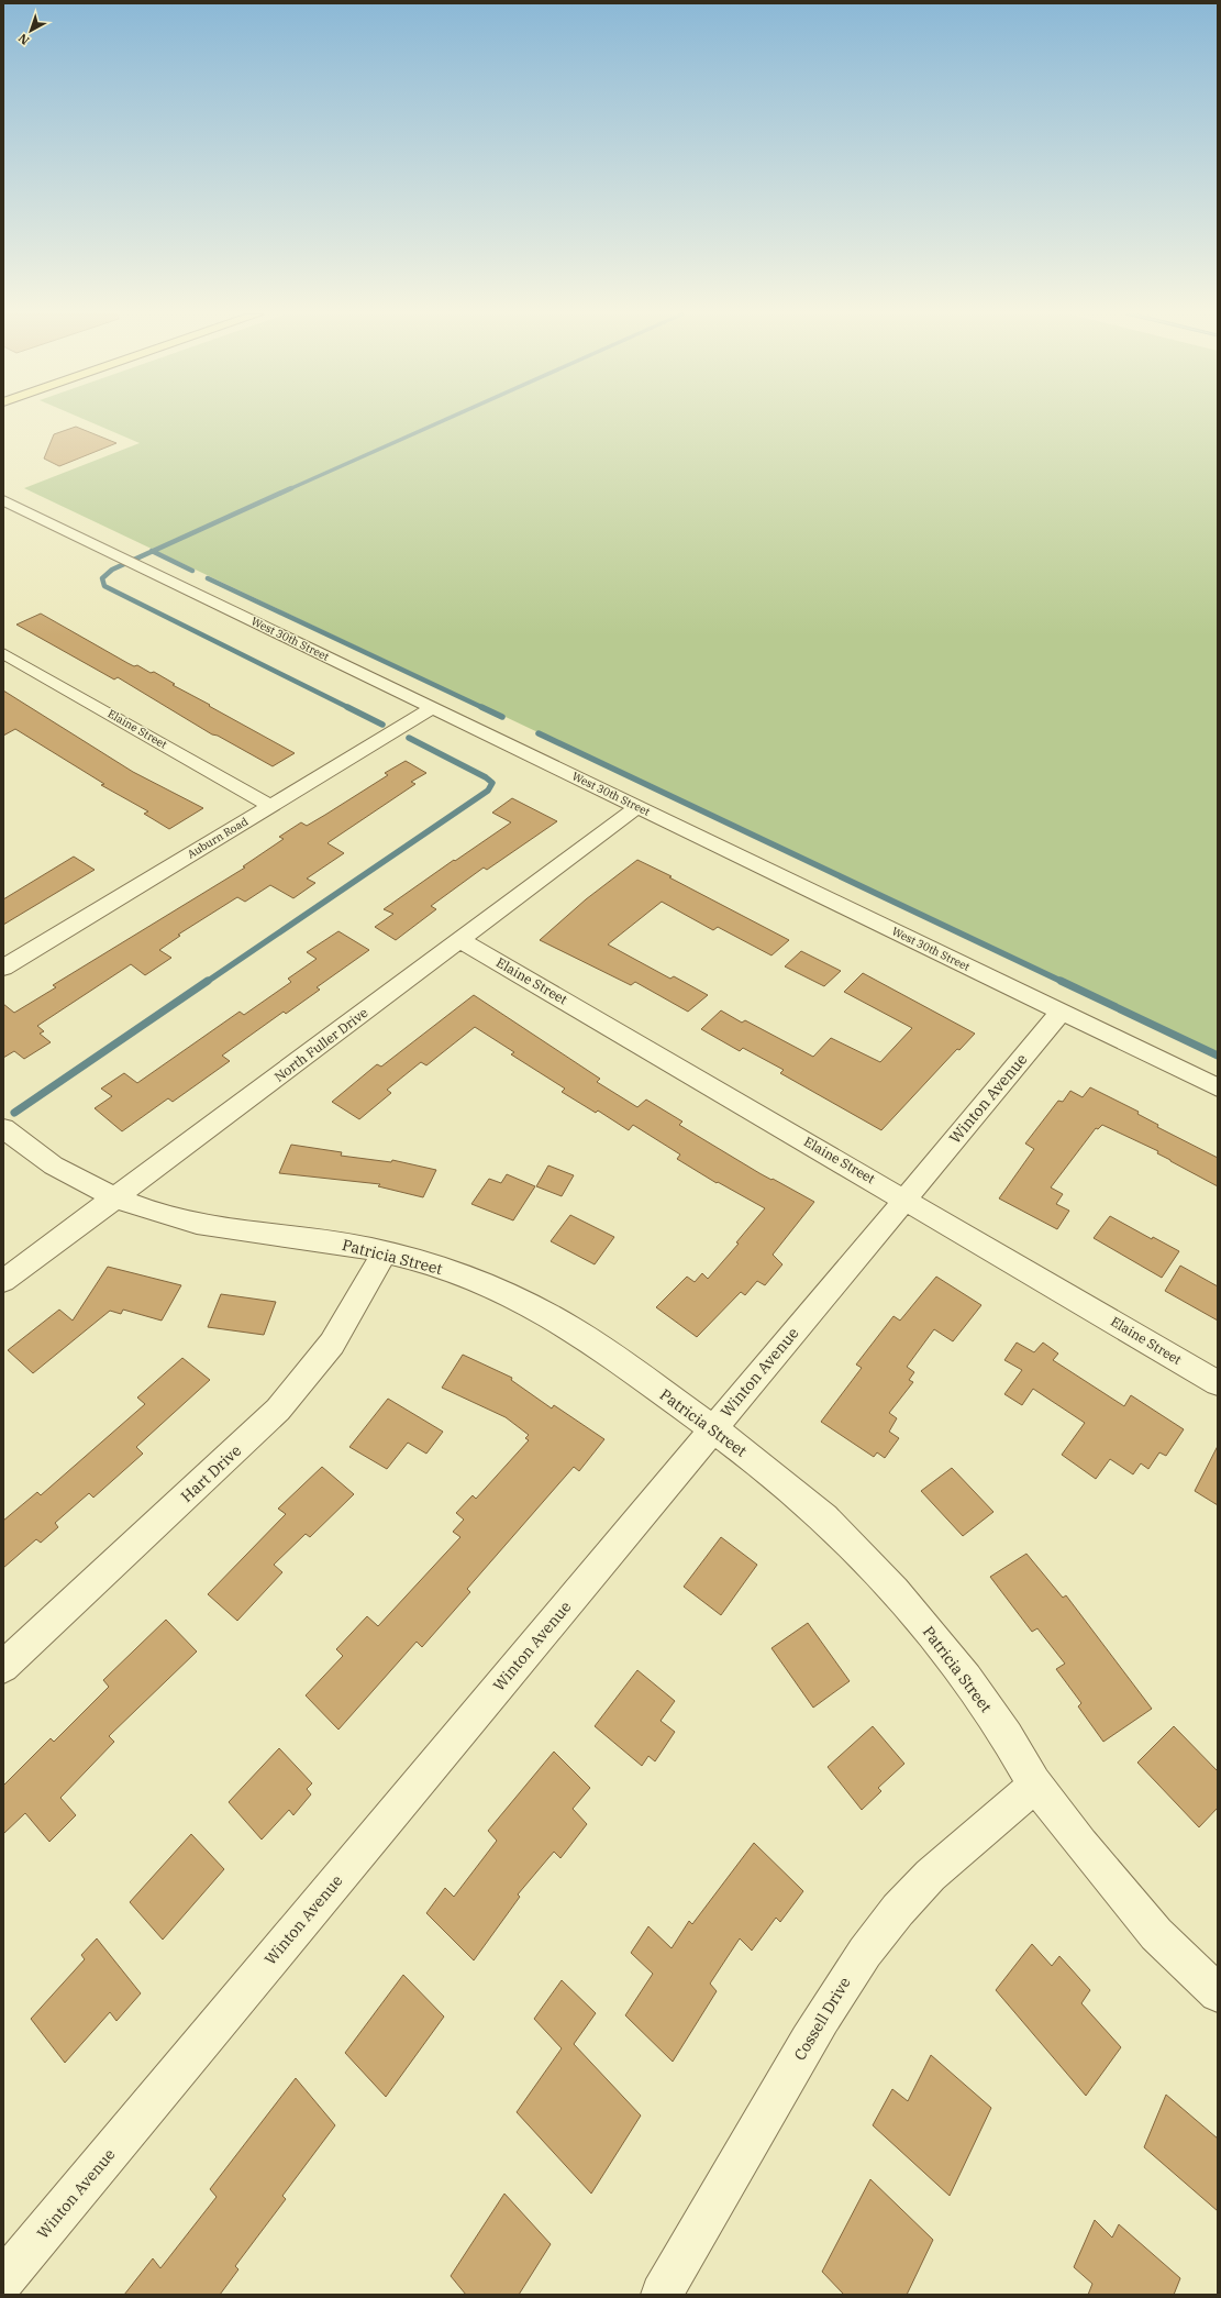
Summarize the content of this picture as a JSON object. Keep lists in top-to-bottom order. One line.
{"streets":{"street":["West 30th Street","Elaine Street","Auburn Road","North Fuller Drive","Winton Avenue","Patricia Street","Hart Drive","Cossell Drive"]},"crossings":[["West 30th Street","Auburn Road"],["West 30th Street","North Fuller Drive"],["West 30th Street","Winton Avenue"],["Elaine Street","Auburn Road"],["Elaine Street","North Fuller Drive"],["Elaine Street","Winton Avenue"],["North Fuller Drive","Patricia Street"],["Winton Avenue","Patricia Street"],["Patricia Street","Hart Drive"],["Patricia Street","Cossell Drive"]],"north":"bottom left"}
